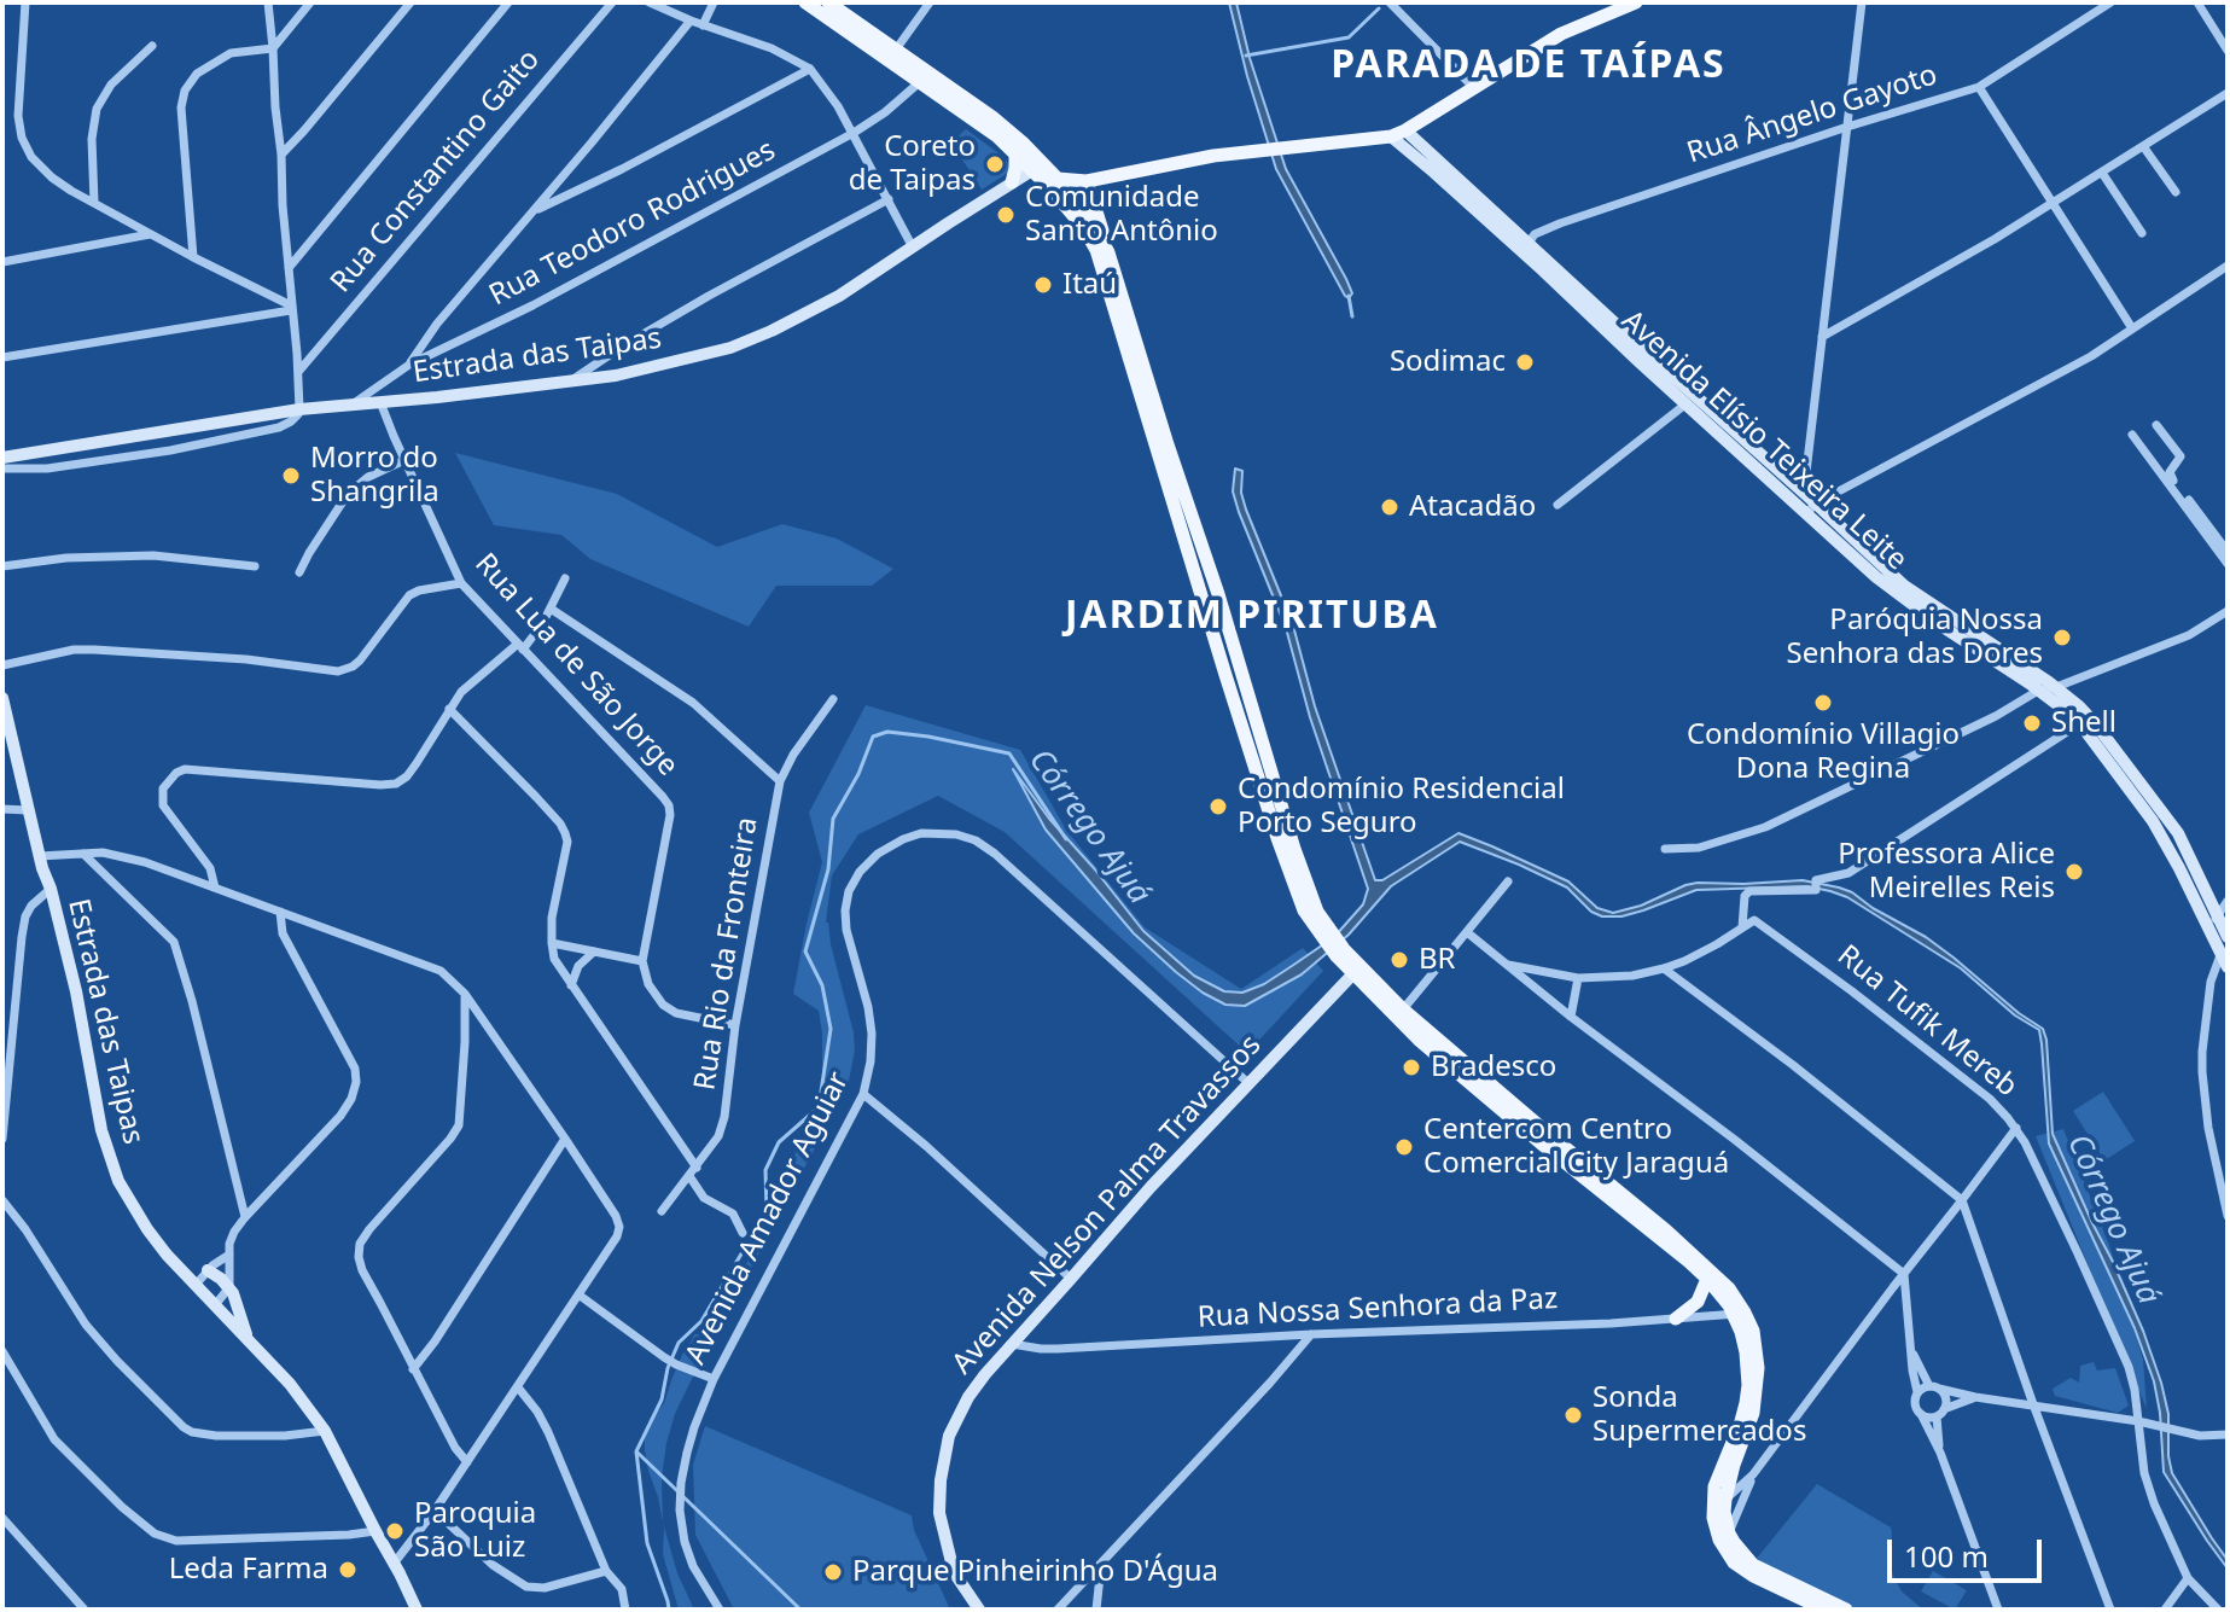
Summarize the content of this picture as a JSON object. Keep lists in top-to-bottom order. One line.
{"streets":{"main road":["Estrada das Taipas","Avenida Elísio Teixeira Leite","Avenida Nelson Palma Travassos"],"street":["Rua Ângelo Gayoto","Rua Constantino Gaito","Rua Teodoro Rodrigues","Rua Lua de São Jorge","Rua Rio da Fronteira","Rua Tufik Mereb","Avenida Amador Aguiar","Rua Nossa Senhora da Paz"]},"crossings":[["Rua Ângelo Gayoto","Avenida Elísio Teixeira Leite"],["Rua Teodoro Rodrigues","Estrada das Taipas"],["Estrada das Taipas","Rua Lua de São Jorge"],["Avenida Nelson Palma Travassos","Avenida Amador Aguiar"],["Avenida Nelson Palma Travassos","Rua Nossa Senhora da Paz"]],"districts":["PARADA DE TAÍPAS","JARDIM PIRITUBA"],"water":["Córrego Ajuá"],"places":["Coreto de Taipas","Comunidade Santo Antônio","Itaú","Sodimac","Morro do Shangrila","Atacadão","Paróquia Nossa Senhora das Dores","Condomínio Villagio Dona Regina","Shell","Condomínio Residencial Porto Seguro","Professora Alice Meirelles Reis","BR","Bradesco","Centercom Centro Comercial City Jaraguá","Sonda Supermercados","Paroquia São Luiz","Leda Farma","Parque Pinheirinho D'Água"],"scale_bar":"100 m"}
